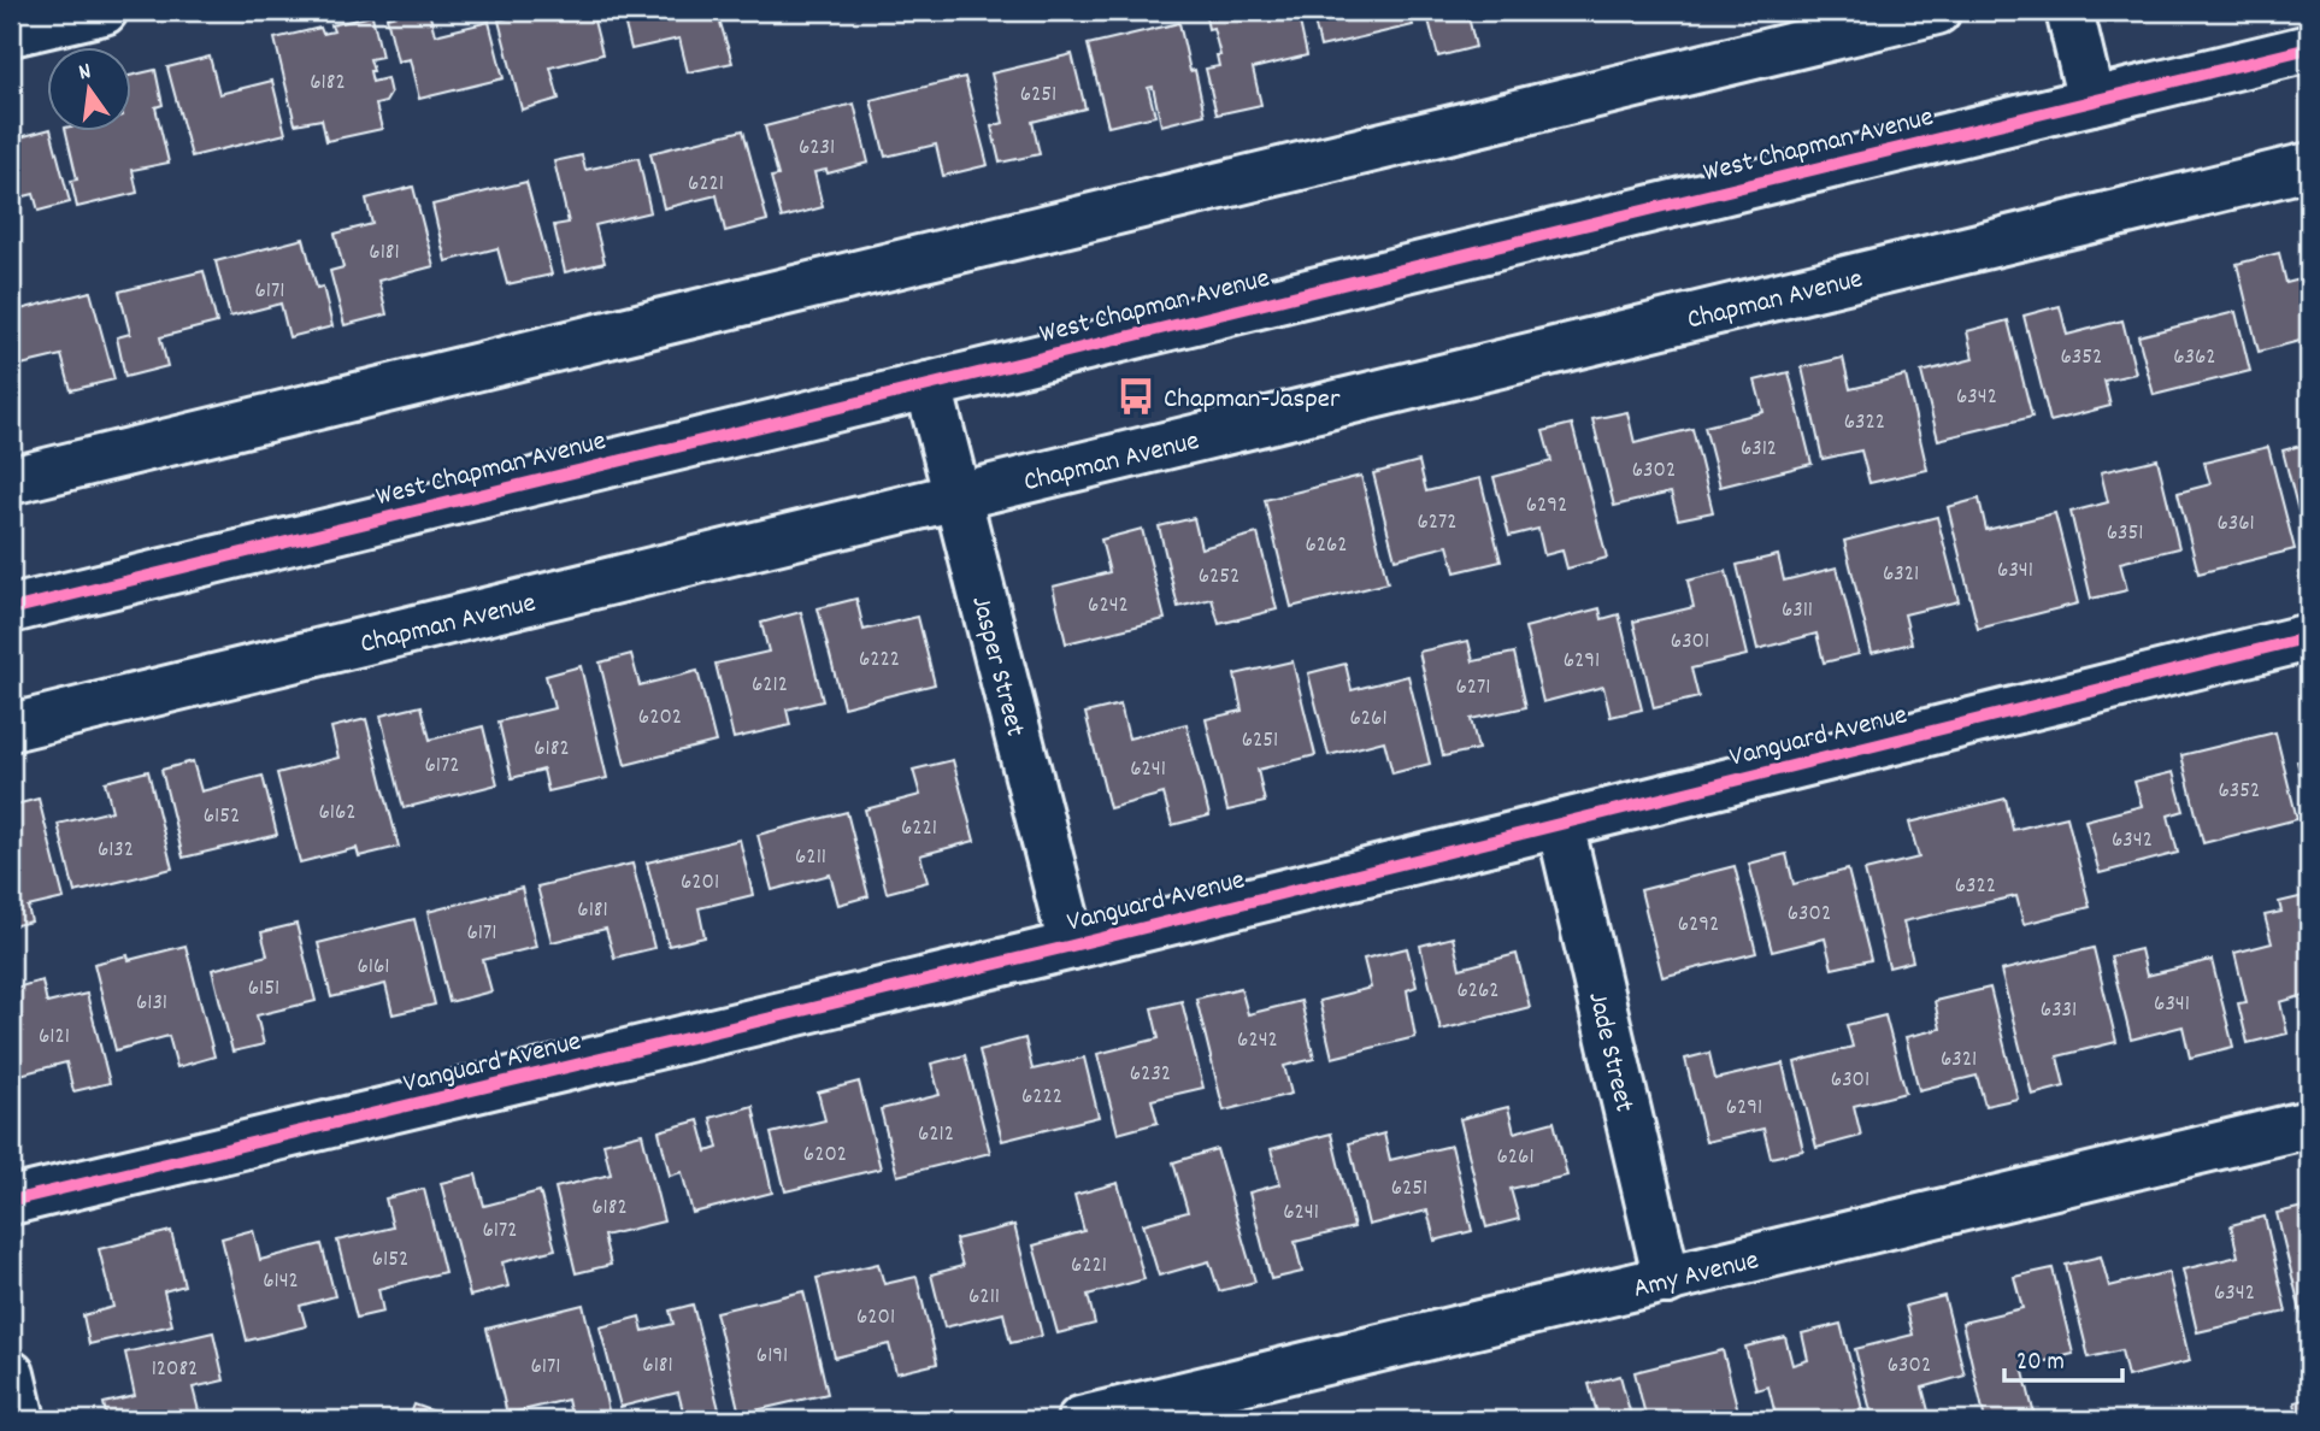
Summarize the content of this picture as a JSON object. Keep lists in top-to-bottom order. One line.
{"streets":{"street":["West Chapman Avenue","Chapman Avenue","Jasper Street","Vanguard Avenue","Jade Street","Amy Avenue"]},"crossings":[["West Chapman Avenue","Jasper Street"],["Chapman Avenue","Jasper Street"],["Jasper Street","Vanguard Avenue"],["Vanguard Avenue","Jade Street"],["Jade Street","Amy Avenue"]],"places":{"bus stop":["Chapman-Jasper"]},"house_numbers":["6182","6251","6231","6221","6181","6171","6352","6362","6342","6322","6312","6302","6292","6272","6361","6351","6262","6341","6321","6252","6242","6311","6301","6222","6291","6212","6271","6202","6261","6251","6182","6172","6241","6352","6162","6152","6221","6342","6132","6211","6201","6322","6181","6302","6292","6171","6161","6151","6262","6131","6341","6331","6121","6242","6321","6232","6301","6222","6291","6212","6202","6261","6251","6182","6241","6172","6152","6221","6142","6342","6211","6201","6191","6181","6302","6171","12082"],"scale_bar":"20 m","north":"top"}
